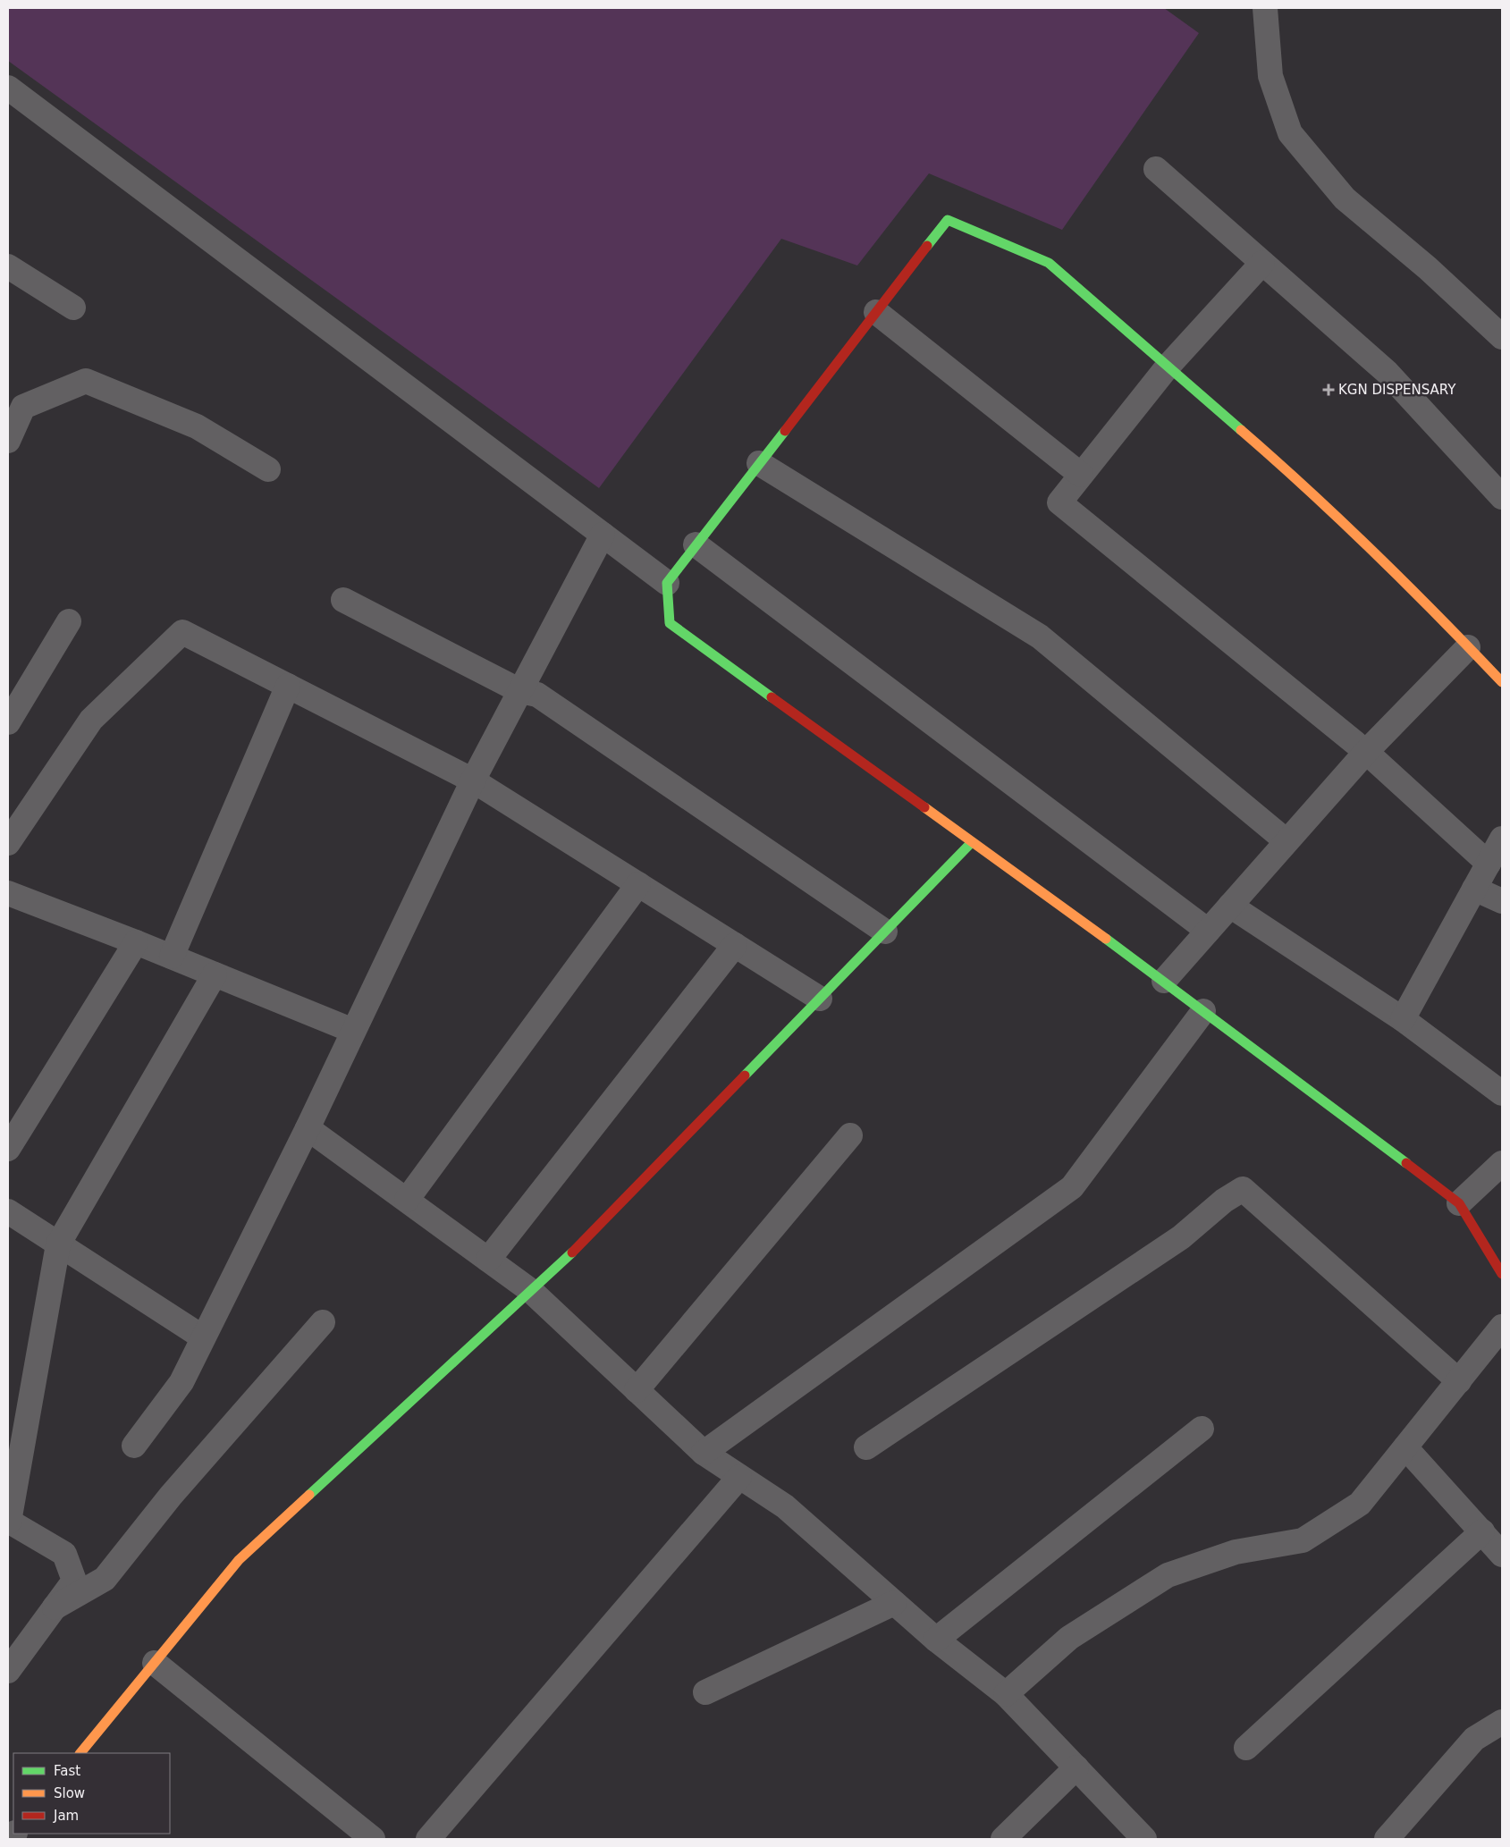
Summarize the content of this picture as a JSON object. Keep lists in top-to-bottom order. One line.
{"places":{"health":["KGN DISPENSARY"]},"legend":["Fast","Slow","Jam"]}
